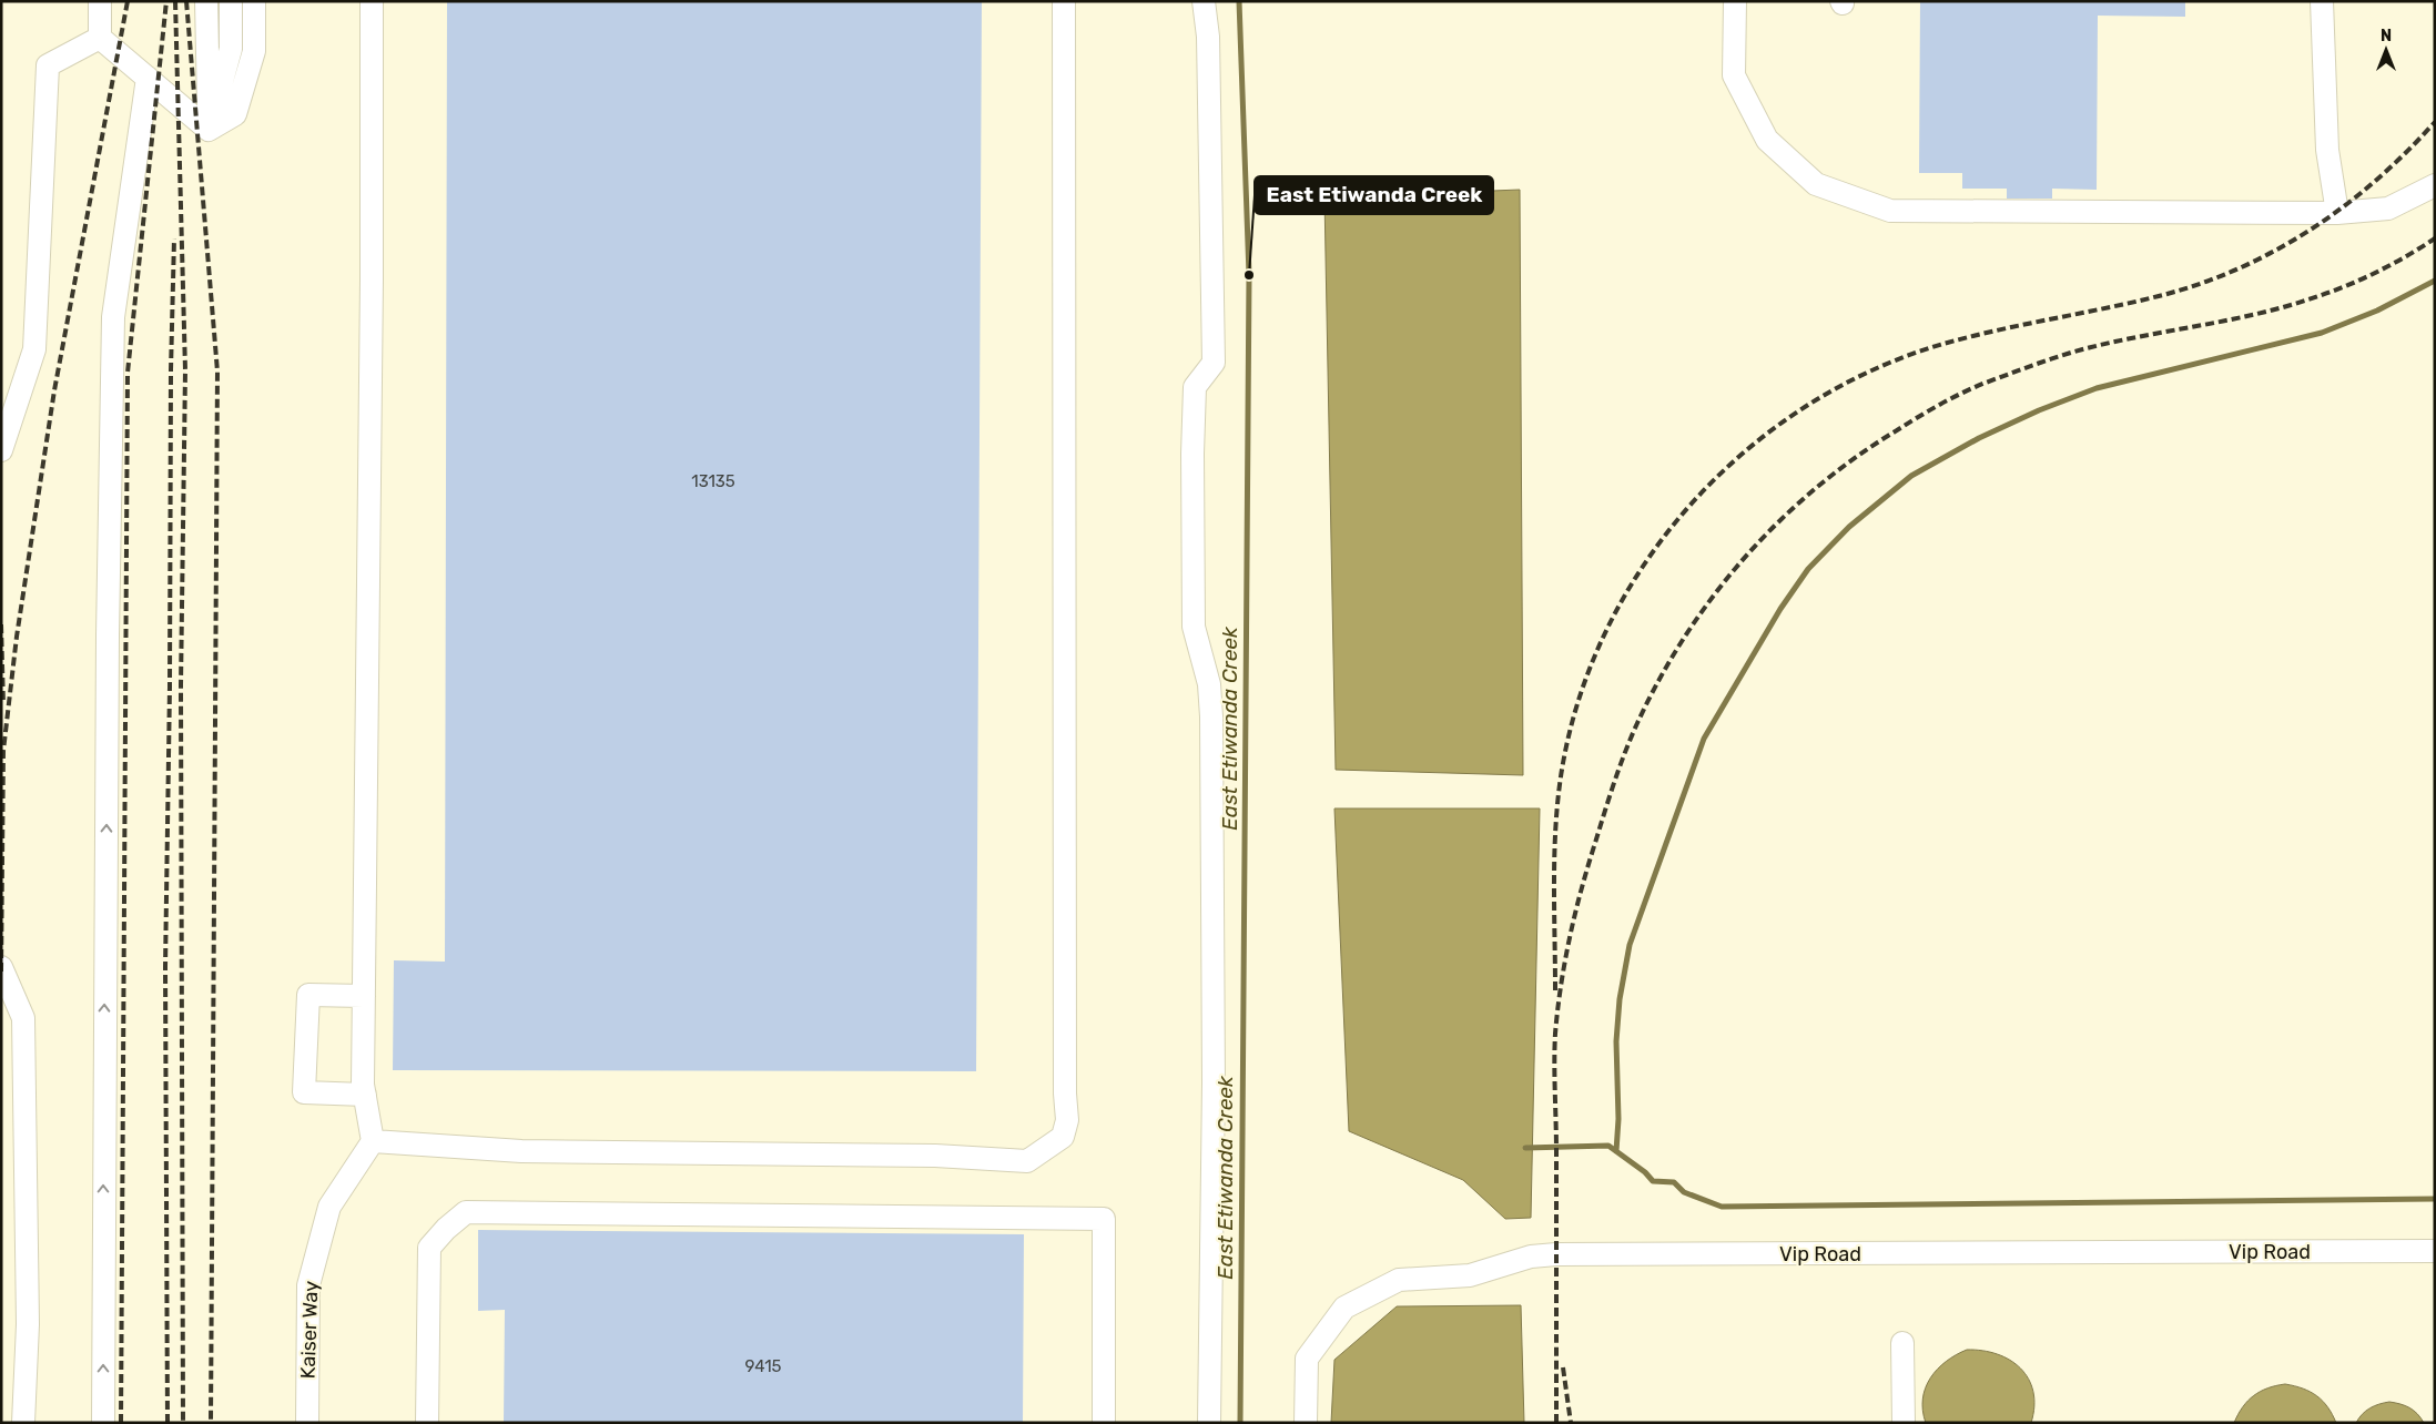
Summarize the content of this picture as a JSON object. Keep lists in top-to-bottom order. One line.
{"streets":{"street":["Vip Road","Kaiser Way"]},"water":["East Etiwanda Creek"],"places":["East Etiwanda Creek"],"house_numbers":["13135","9415"],"north":"top"}
